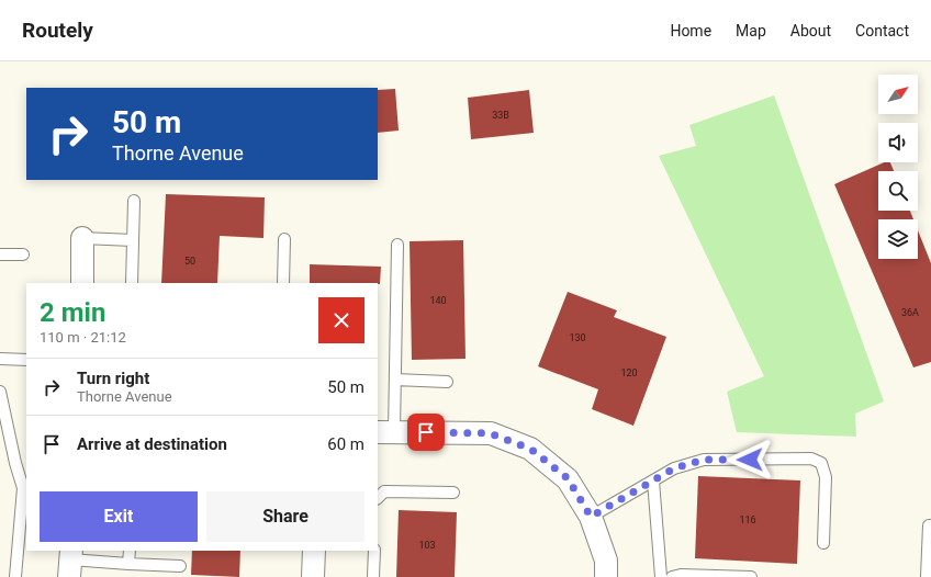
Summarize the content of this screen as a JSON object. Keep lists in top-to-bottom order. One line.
{"house_numbers":["33B","50","140","36A","130","120","116","103"],"north":"top right","page":{"header":"Routely","nav":["Home","Map","About","Contact"],"turn":["50 m","Thorne Avenue"],"heading":["2 min","110 m · 21:12"],"list":[{"name":"Turn right","note":"Thorne Avenue","value":"50 m"},{"name":"Arrive at destination","value":"60 m"}],"buttons":["Exit","Share"]}}
